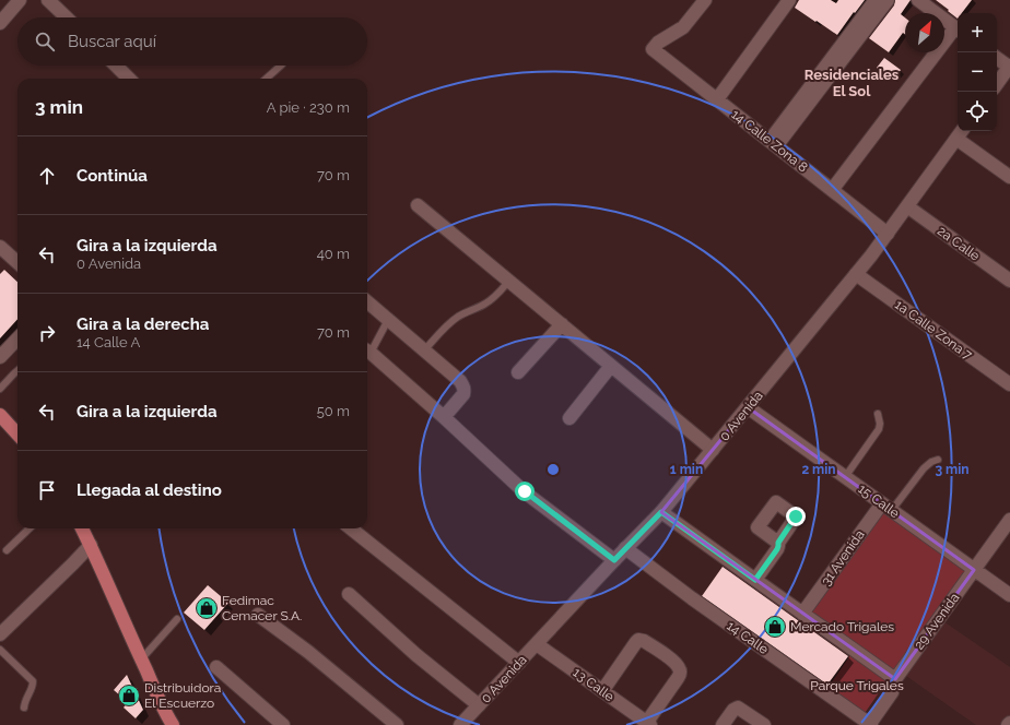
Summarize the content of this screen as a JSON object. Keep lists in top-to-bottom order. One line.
{"streets":{"street":["14 Calle Zona 8","2a Calle","1a Calle Zona 7","0 Avenida","15 Calle","31 Avenida","29 Avenida","14 Calle","13 Calle"]},"crossings":[["14 Calle Zona 8","0 Avenida"],["2a Calle","0 Avenida"],["1a Calle Zona 7","0 Avenida"],["0 Avenida","15 Calle"],["0 Avenida","14 Calle"],["0 Avenida","13 Calle"],["15 Calle","31 Avenida"],["15 Calle","29 Avenida"],["29 Avenida","14 Calle"]],"districts":["Residenciales El Sol"],"parks":["Parque Trigales"],"places":{"shop":["Fedimac Cemacer S.A.","Mercado Trigales","Distribuidora El Escuerzo"]},"north":"top right","page":{"map_buttons":["+","−"],"search":"Buscar aquí","heading":["3 min","A pie · 230 m"],"list":[["Continúa","70 m"],["Gira a la izquierda","0 Avenida","40 m"],["Gira a la derecha","14 Calle A","70 m"],["Gira a la izquierda","50 m"],"Llegada al destino"]},"rings":["1 min","2 min","3 min"]}
